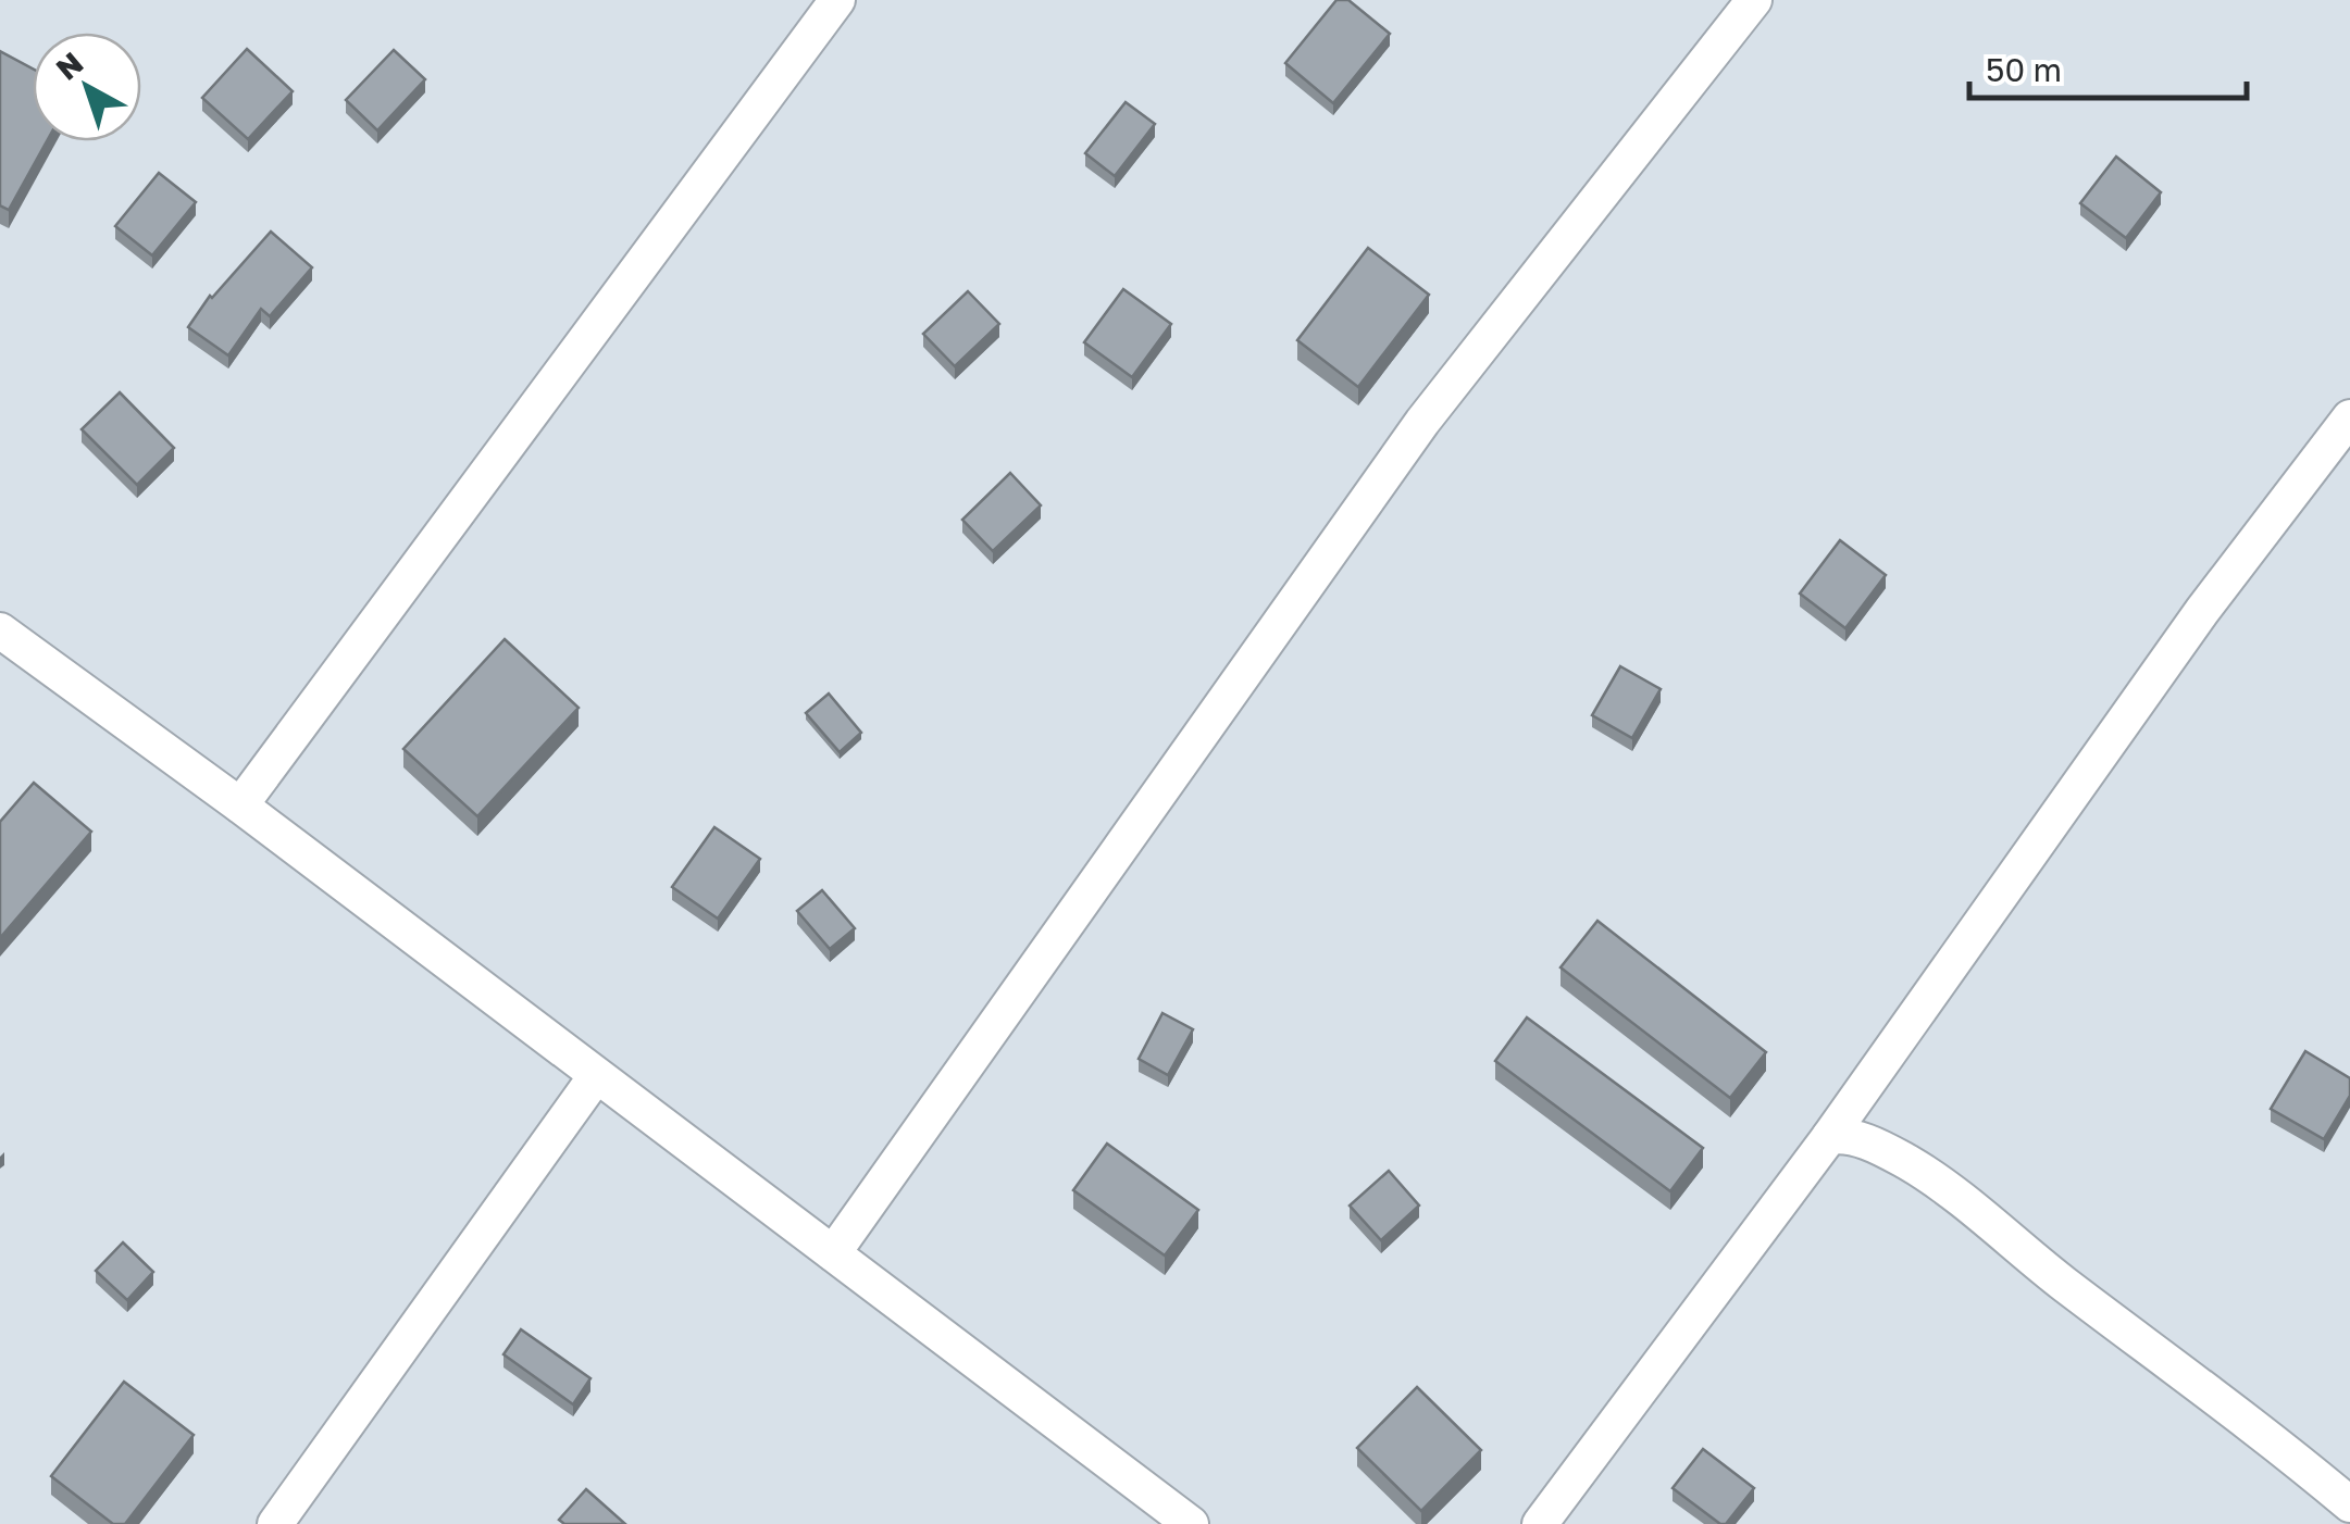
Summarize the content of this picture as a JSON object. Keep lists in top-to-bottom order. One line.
{"scale_bar":"50 m","north":"top left"}
